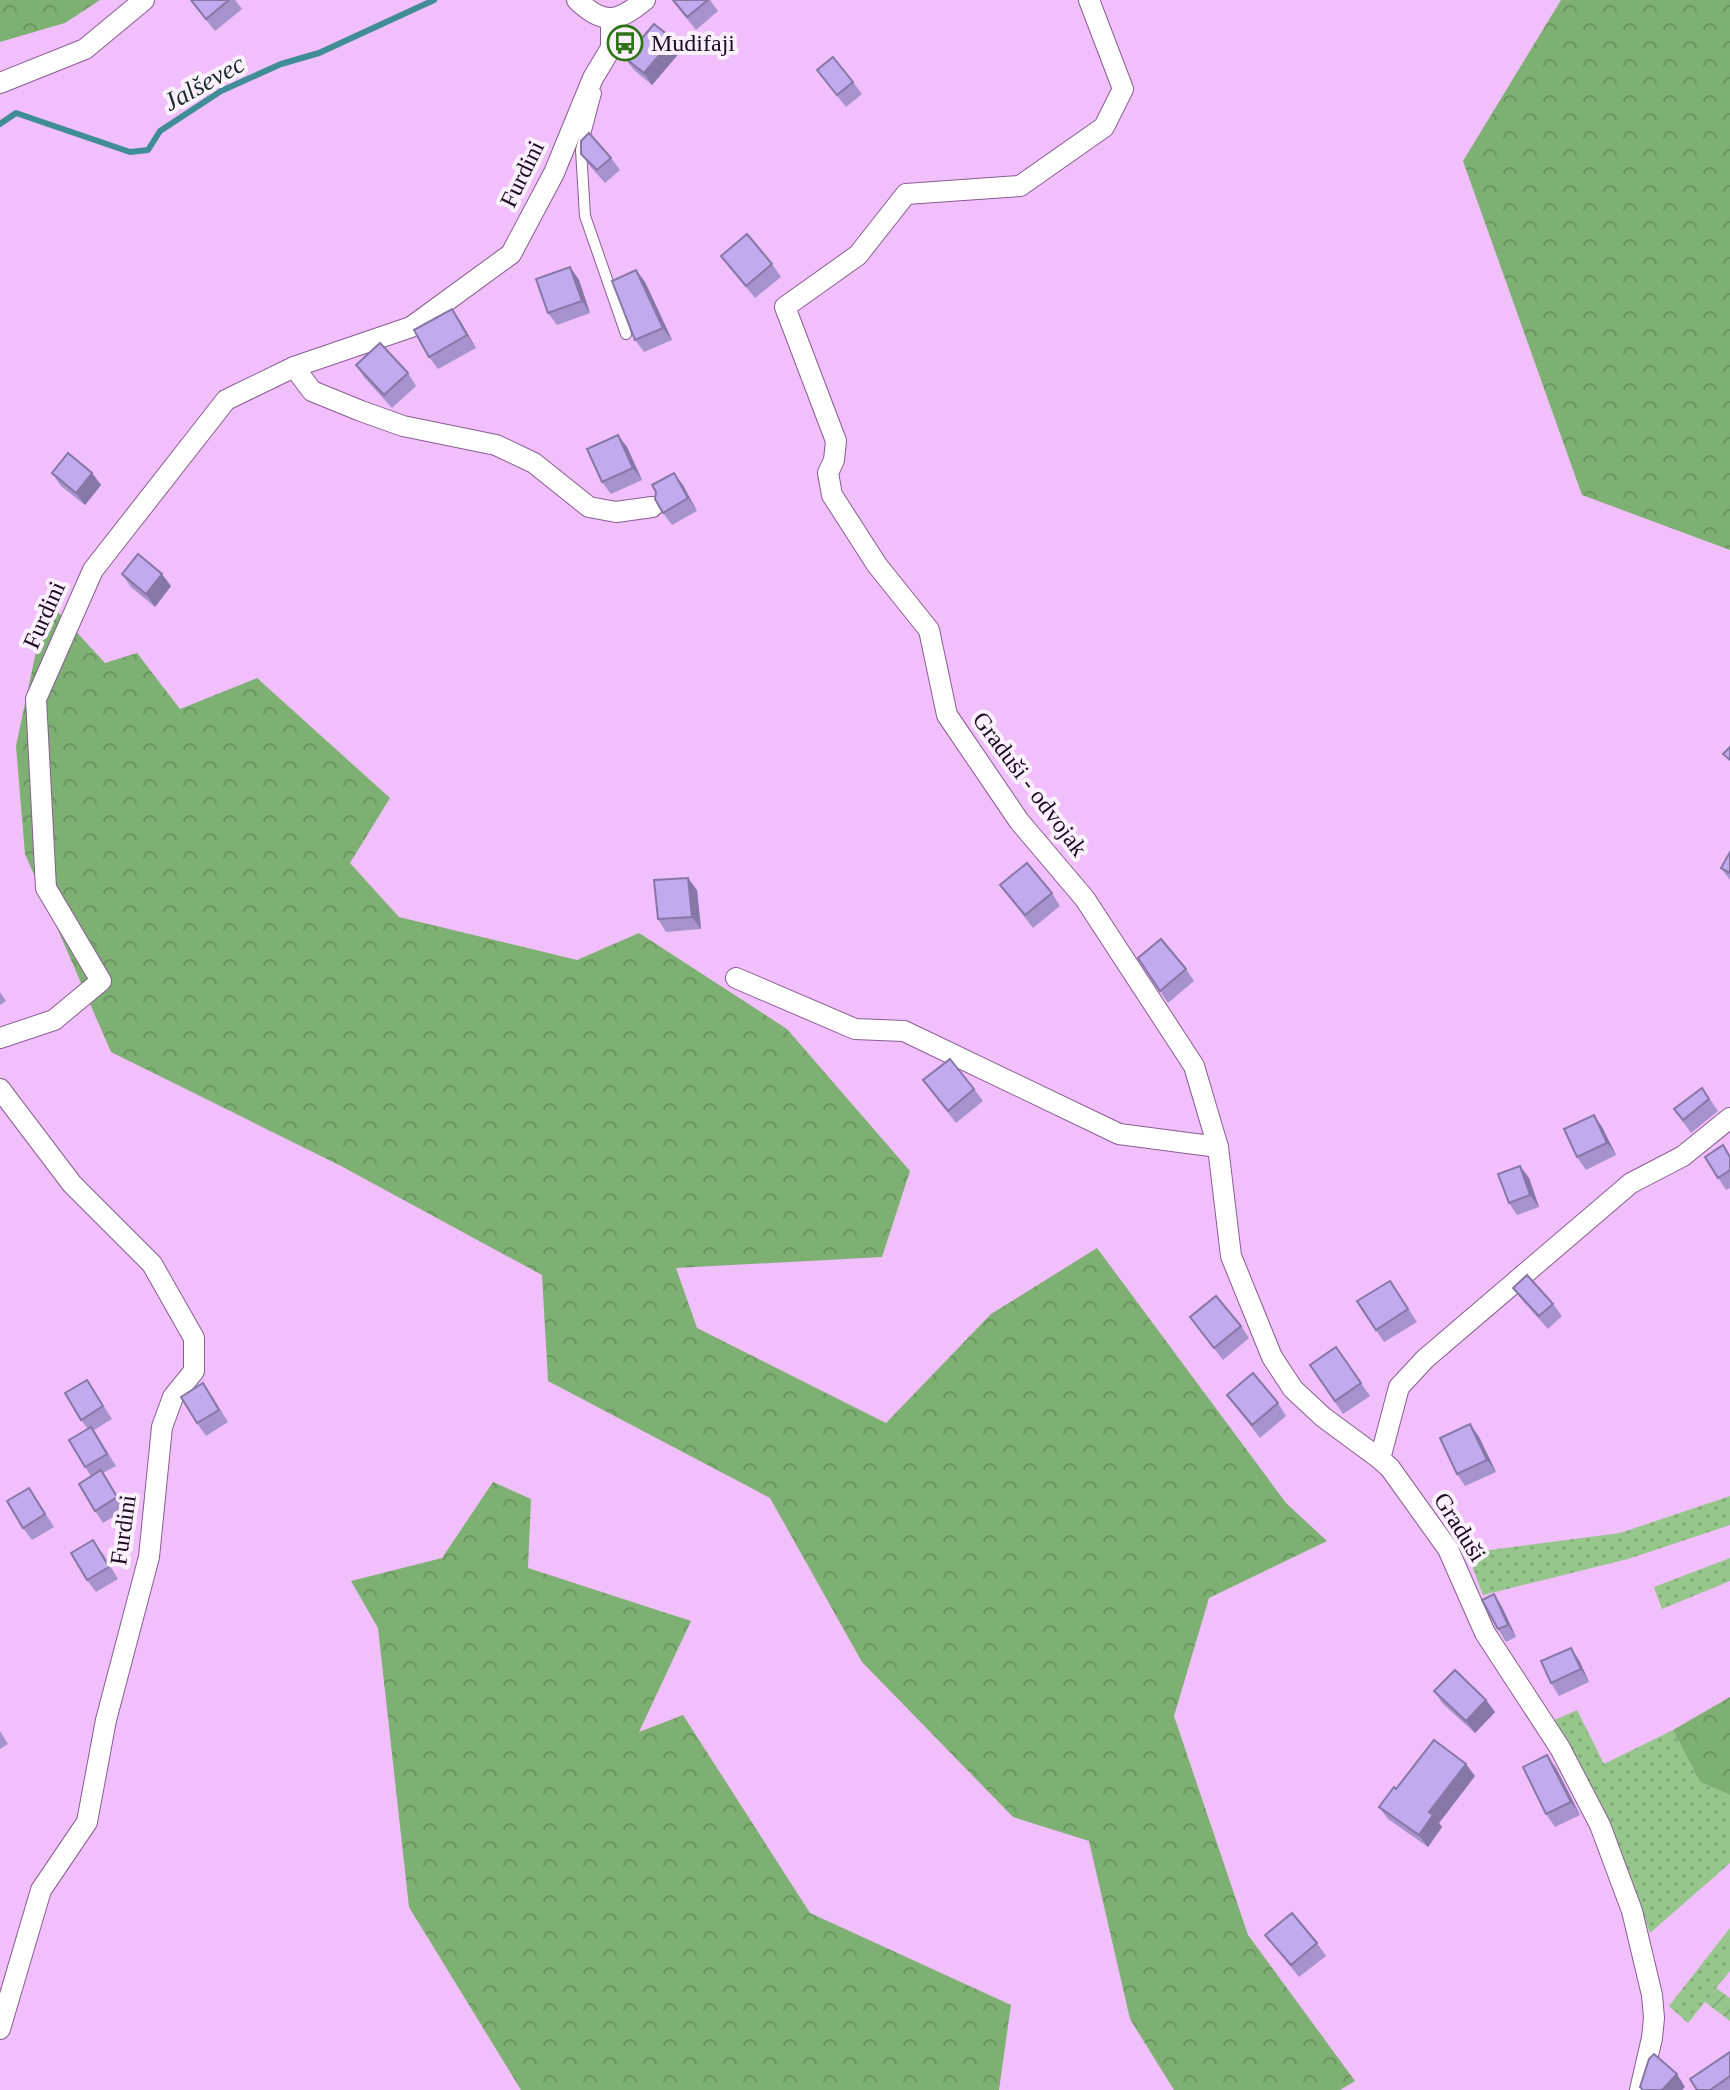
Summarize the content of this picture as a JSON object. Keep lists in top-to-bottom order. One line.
{"streets":{"street":["Furdini","Graduši - odvojak","Graduši"]},"crossings":[["Graduši - odvojak","Graduši"]],"water":["Jalševec"],"places":{"bus stop":["Mudifaji"]}}
